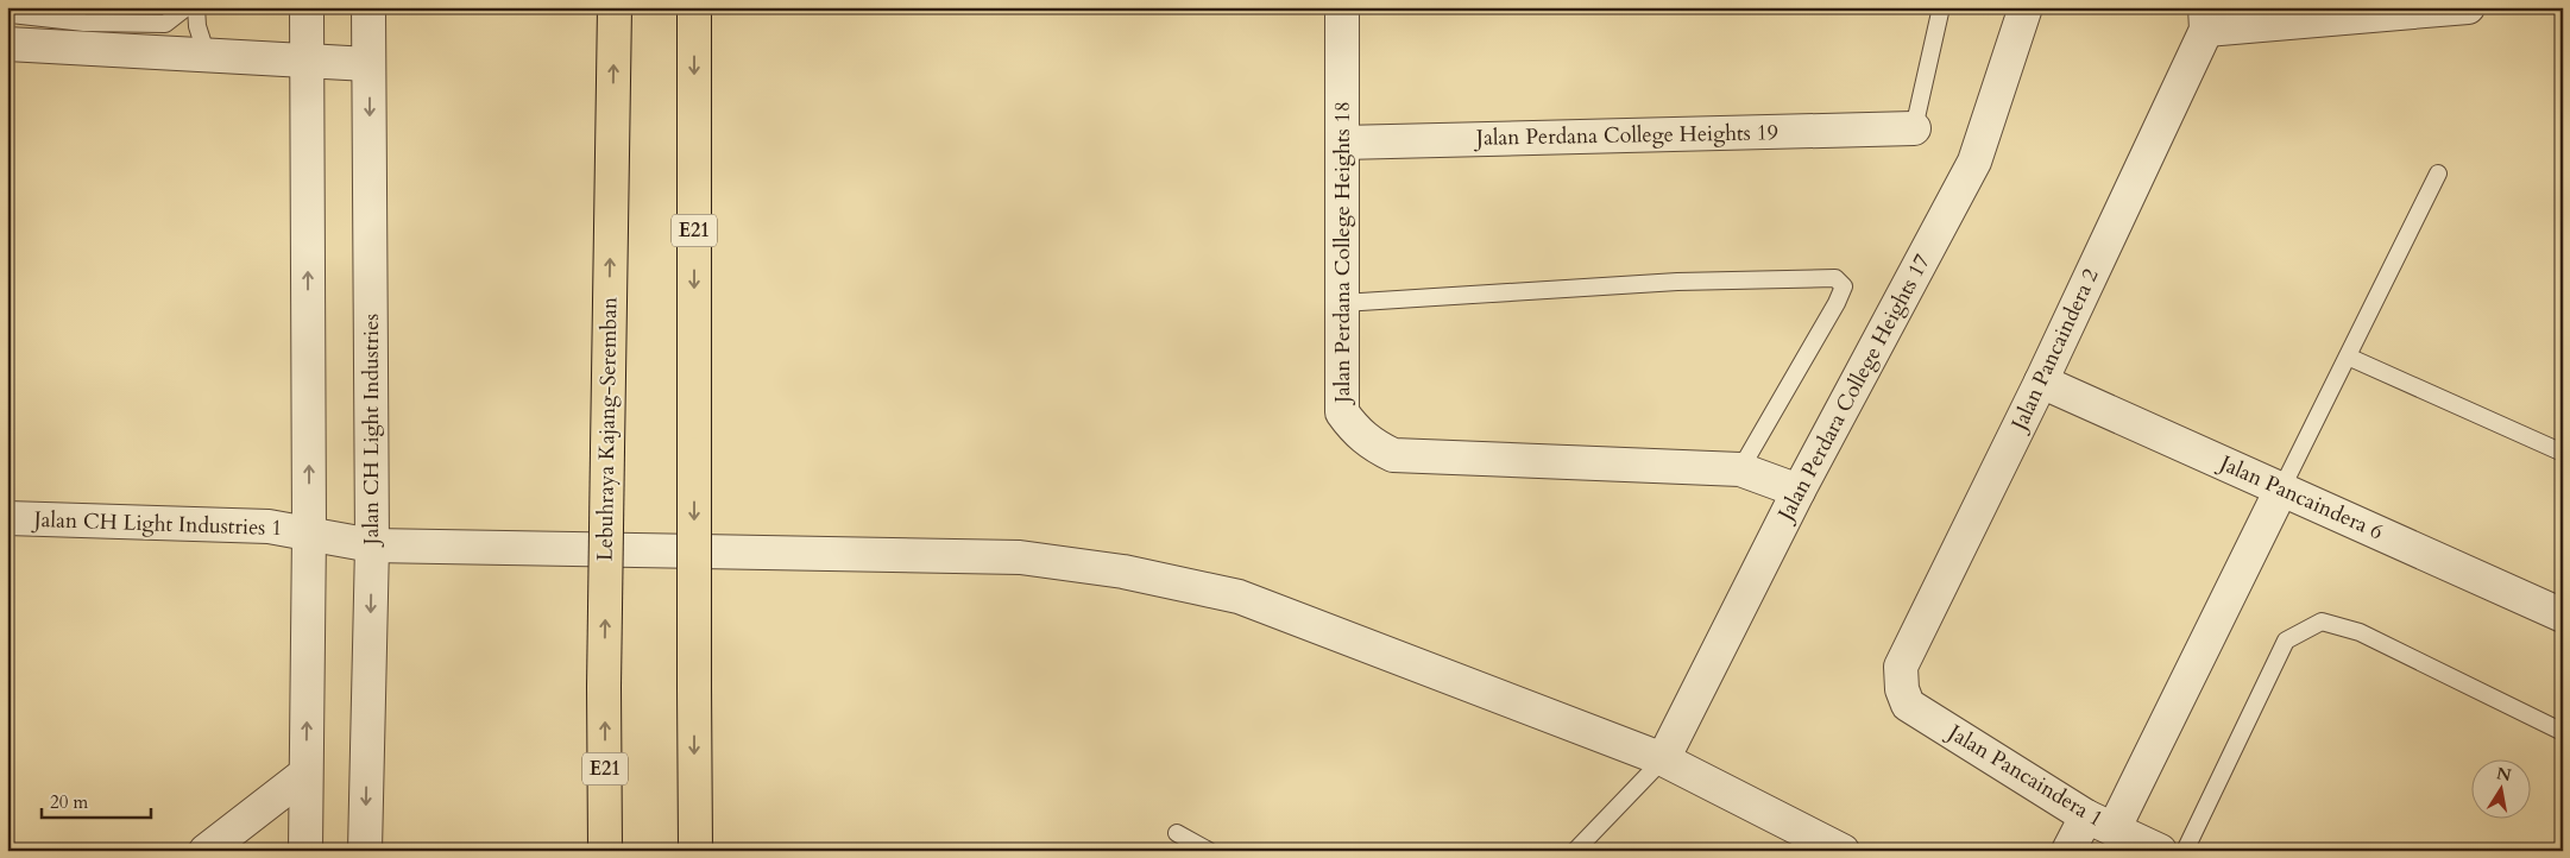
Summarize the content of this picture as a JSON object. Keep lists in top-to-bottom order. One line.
{"streets":{"highway":["E21","Lebuhraya Kajang-Seremban"],"street":["Jalan Perdana College Heights 19","Jalan Perdana College Heights 18","Jalan Pancaindera 2","Jalan Perdara College Heights 17","Jalan CH Light Industries","Jalan Pancaindera 6","Jalan CH Light Industries 1","Jalan Pancaindera 1"]},"crossings":[["Jalan Perdana College Heights 19","Jalan Perdana College Heights 18"],["Jalan Perdana College Heights 18","Jalan Perdara College Heights 17"],["Jalan Pancaindera 2","Jalan Pancaindera 6"],["Jalan Pancaindera 2","Jalan Pancaindera 1"],["Jalan Perdara College Heights 17","Jalan CH Light Industries 1"],["Jalan CH Light Industries","Jalan CH Light Industries 1"]],"scale_bar":"20 m","north":"top"}
